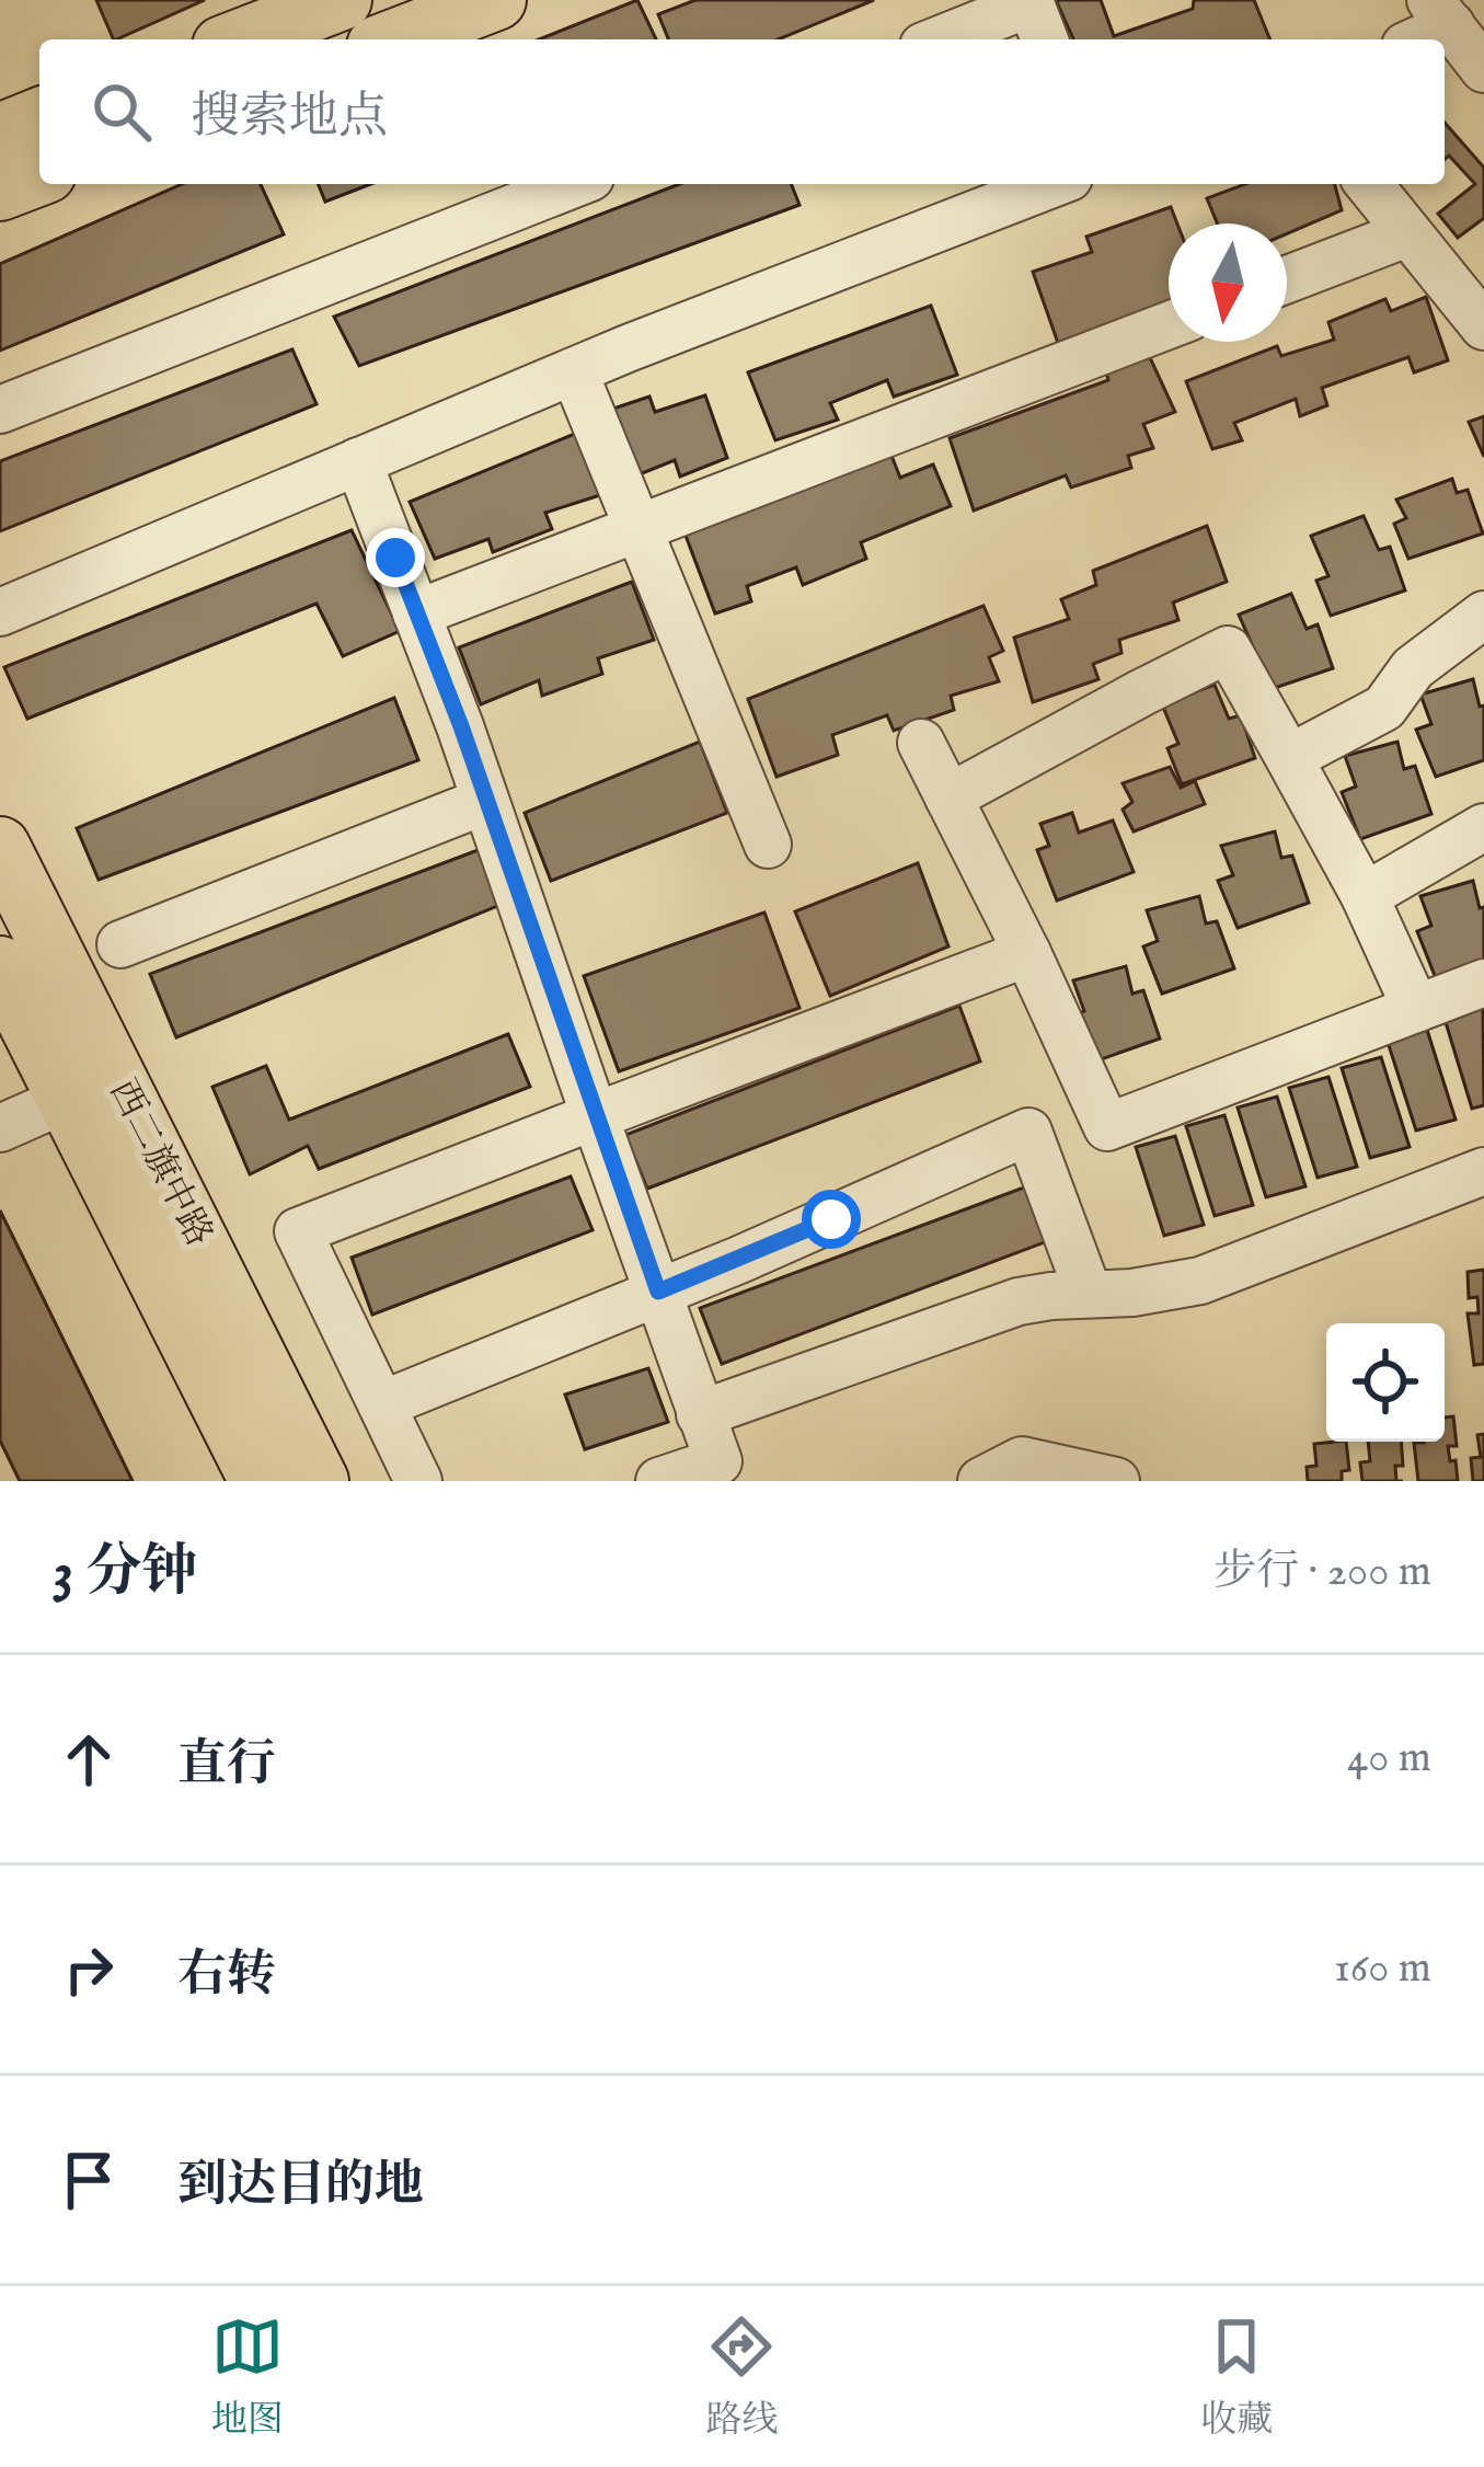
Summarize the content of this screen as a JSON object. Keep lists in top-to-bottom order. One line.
{"streets":{"main road":["西二旗中路"]},"north":"bottom","page":{"search":"搜索地点","heading":["3 分钟","步行 · 200 m"],"list":[["直行","40 m"],["右转","160 m"],"到达目的地"],"nav":["地图","路线","收藏"]}}
